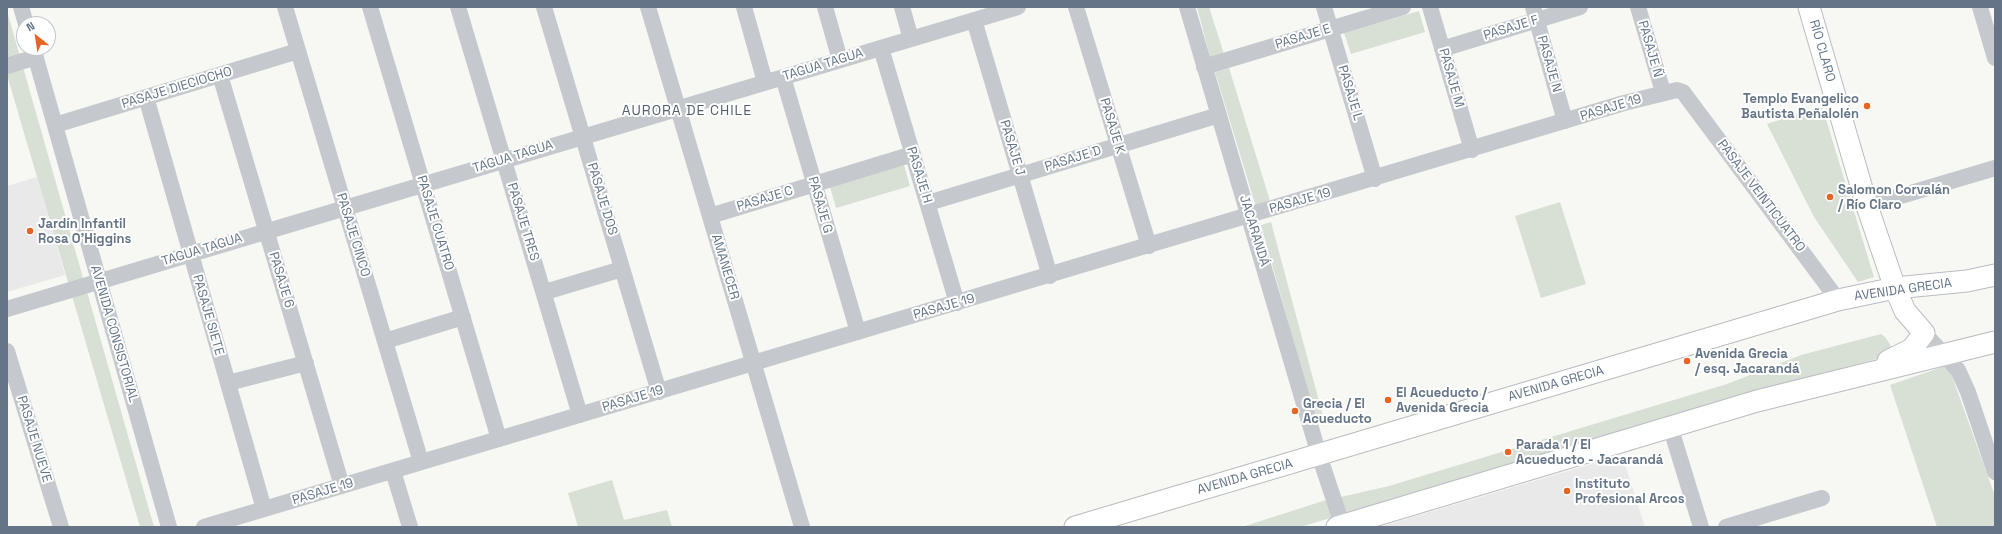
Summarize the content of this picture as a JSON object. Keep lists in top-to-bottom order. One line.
{"streets":{"main road":["RÍO CLARO","AVENIDA GRECIA"],"street":["PASAJE F","PASAJE E","PASAJE Ñ","PASAJE N","TAGUA TAGUA","PASAJE M","PASAJE DIECIOCHO","PASAJE L","PASAJE 19","PASAJE K","PASAJE J","PASAJE D","PASAJE H","PASAJE VEINTICUATRO","PASAJE DOS","PASAJE C","PASAJE G","PASAJE TRES","PASAJE CUATRO","JACARANDÁ","PASAJE CINCO","AMANECER","PASAJE 6","PASAJE SIETE","AVENIDA CONSISTORIAL","PASAJE NUEVE"]},"crossings":[["PASAJE F","PASAJE N"],["PASAJE F","PASAJE M"],["PASAJE E","PASAJE L"],["PASAJE E","JACARANDÁ"],["PASAJE Ñ","PASAJE 19"],["RÍO CLARO","AVENIDA GRECIA"],["PASAJE N","PASAJE 19"],["TAGUA TAGUA","PASAJE J"],["TAGUA TAGUA","PASAJE H"],["TAGUA TAGUA","PASAJE DOS"],["TAGUA TAGUA","PASAJE G"],["TAGUA TAGUA","PASAJE TRES"],["TAGUA TAGUA","PASAJE CUATRO"],["TAGUA TAGUA","PASAJE CINCO"],["TAGUA TAGUA","AMANECER"],["TAGUA TAGUA","PASAJE 6"],["TAGUA TAGUA","PASAJE SIETE"],["TAGUA TAGUA","AVENIDA CONSISTORIAL"],["PASAJE M","PASAJE 19"],["PASAJE DIECIOCHO","PASAJE CINCO"],["PASAJE DIECIOCHO","PASAJE 6"],["PASAJE DIECIOCHO","PASAJE SIETE"],["PASAJE DIECIOCHO","AVENIDA CONSISTORIAL"],["PASAJE L","PASAJE 19"],["PASAJE 19","PASAJE K"],["PASAJE 19","PASAJE J"],["PASAJE 19","PASAJE H"],["PASAJE 19","PASAJE VEINTICUATRO"],["PASAJE 19","PASAJE DOS"],["PASAJE 19","PASAJE G"],["PASAJE 19","PASAJE TRES"],["PASAJE 19","PASAJE CUATRO"],["PASAJE 19","JACARANDÁ"],["PASAJE 19","PASAJE CINCO"],["PASAJE 19","AMANECER"],["PASAJE 19","PASAJE 6"],["PASAJE 19","PASAJE SIETE"],["PASAJE K","PASAJE D"],["PASAJE J","PASAJE D"],["PASAJE D","PASAJE H"],["PASAJE D","JACARANDÁ"],["PASAJE H","PASAJE C"],["PASAJE VEINTICUATRO","AVENIDA GRECIA"],["PASAJE C","PASAJE G"],["PASAJE C","AMANECER"],["JACARANDÁ","AVENIDA GRECIA"]],"districts":["AURORA DE CHILE"],"places":["Templo Evangelico Bautista Peñalolén","Salomon Corvalán / Río Claro","Jardín Infantil Rosa O'Higgins","Avenida Grecia / esq. Jacarandá","El Acueducto / Avenida Grecia","Grecia / El Acueducto","Parada 1 / El Acueducto - Jacarandá","Instituto Profesional Arcos"],"north":"top left"}
